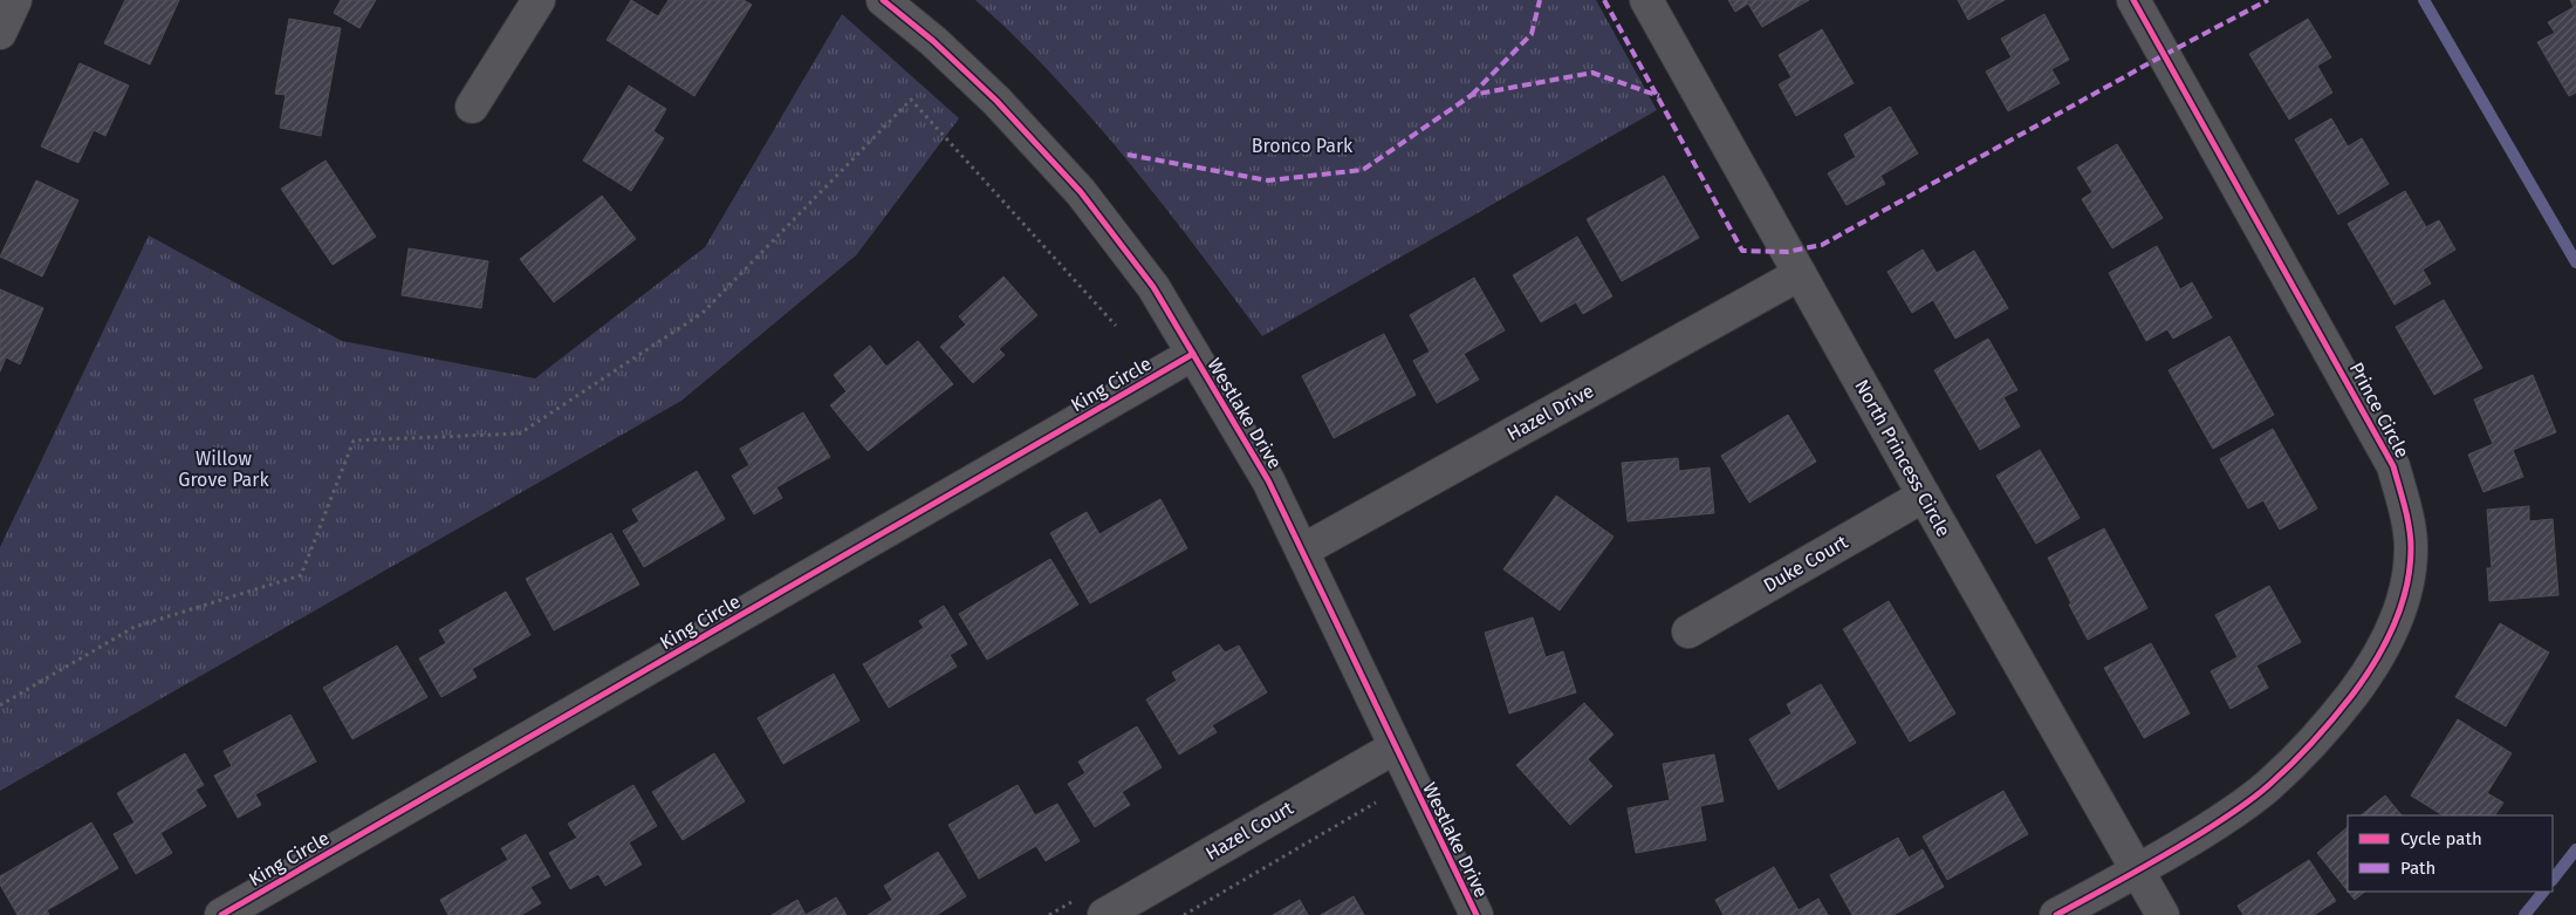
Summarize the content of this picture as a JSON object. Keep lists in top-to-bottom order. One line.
{"streets":{"street":["King Circle","Prince Circle","Hazel Drive","Westlake Drive","North Princess Circle","Duke Court","Hazel Court"]},"crossings":[["King Circle","Westlake Drive"],["Prince Circle","North Princess Circle"],["Hazel Drive","Westlake Drive"],["Hazel Drive","North Princess Circle"],["Westlake Drive","Hazel Court"],["North Princess Circle","Duke Court"]],"parks":["Bronco Park","Willow Grove Park"],"legend":["Cycle path","Path"]}
